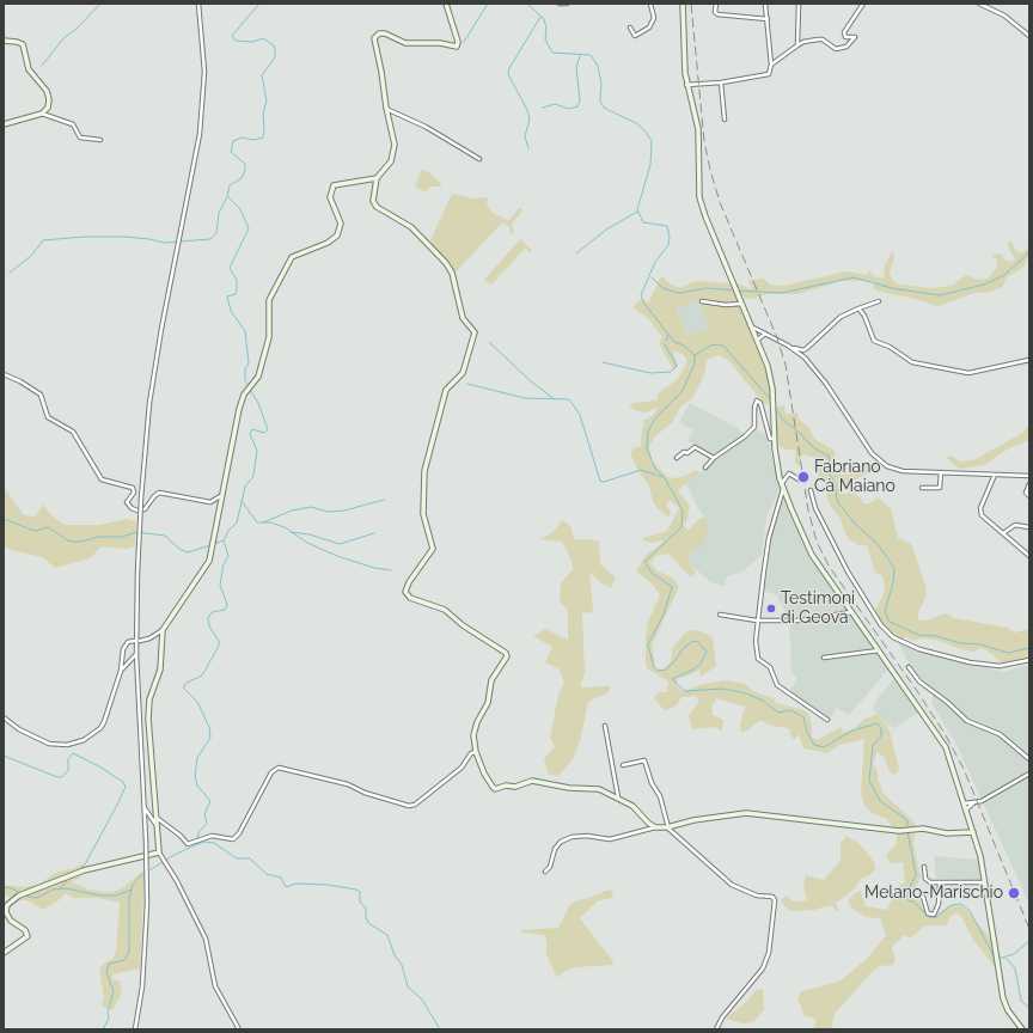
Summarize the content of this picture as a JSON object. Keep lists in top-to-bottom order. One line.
{"places":["Fabriano Cà Maiano","Testimoni di Geova","Melano-Marischio"]}
